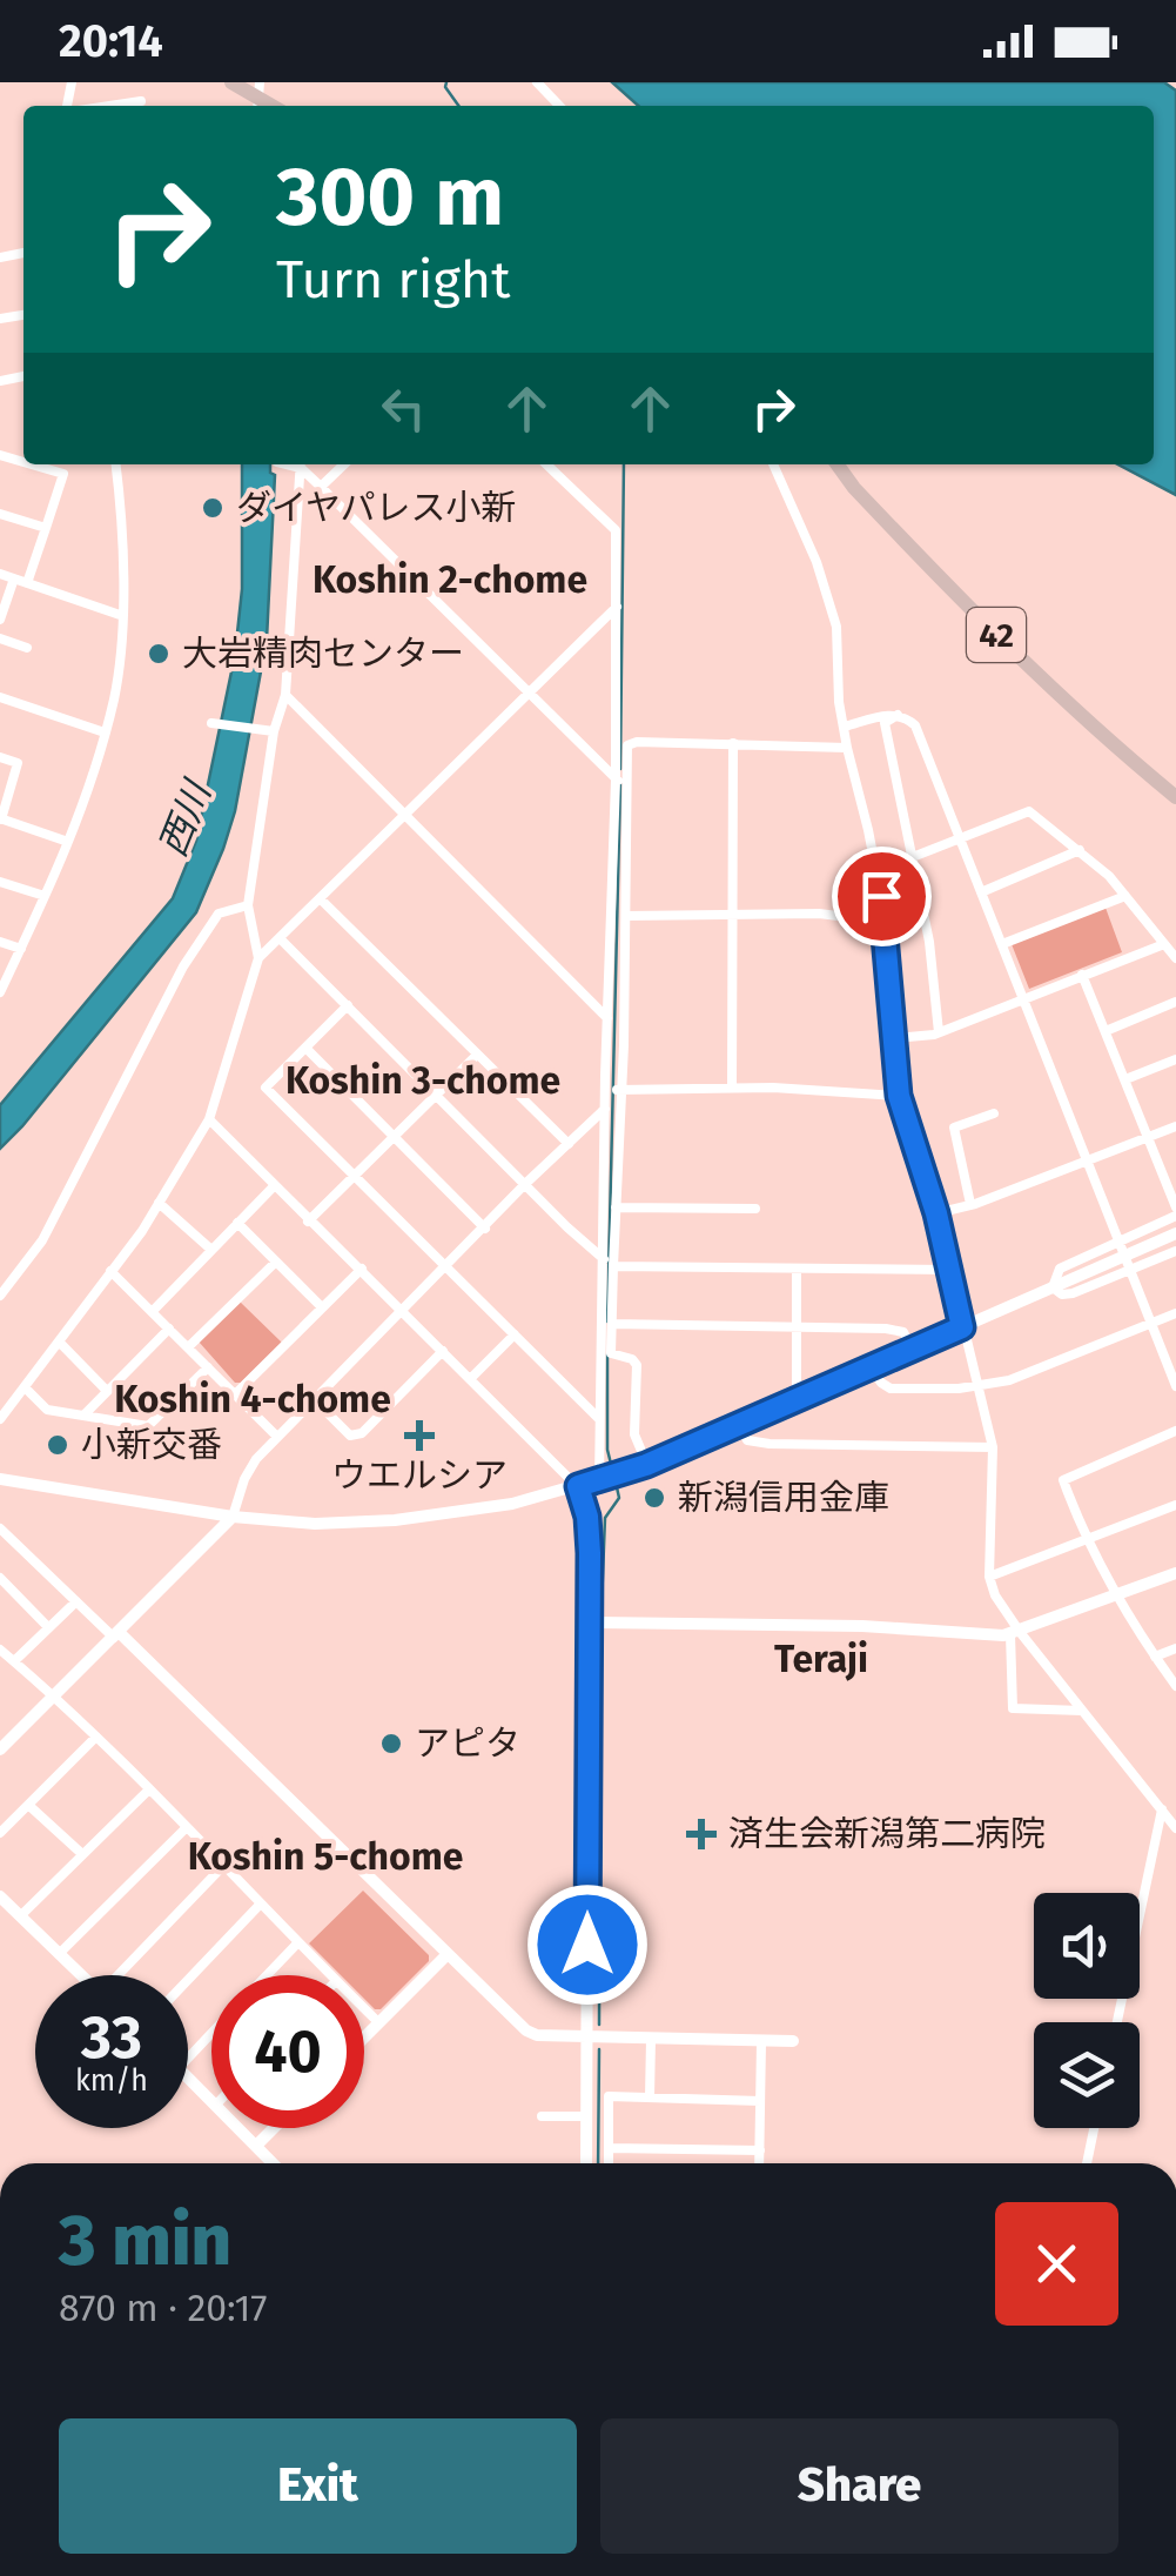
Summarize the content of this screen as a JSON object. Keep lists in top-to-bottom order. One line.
{"streets":{"main road":["42"]},"districts":["Koshin 2-chome","Koshin 3-chome","Koshin 4-chome","Teraji","Koshin 5-chome"],"water":["西川"],"places":{"other":["ダイヤパレス小新","大岩精肉センター","小新交番","新潟信用金庫","アピタ"],"health":["ウエルシア","済生会新潟第二病院"]},"page":{"status":"20:14","turn":["300 m","Turn right"],"speed":"33 km/h","limit":"40","heading":["3 min","870 m · 20:17"],"buttons":["Exit","Share"]}}
